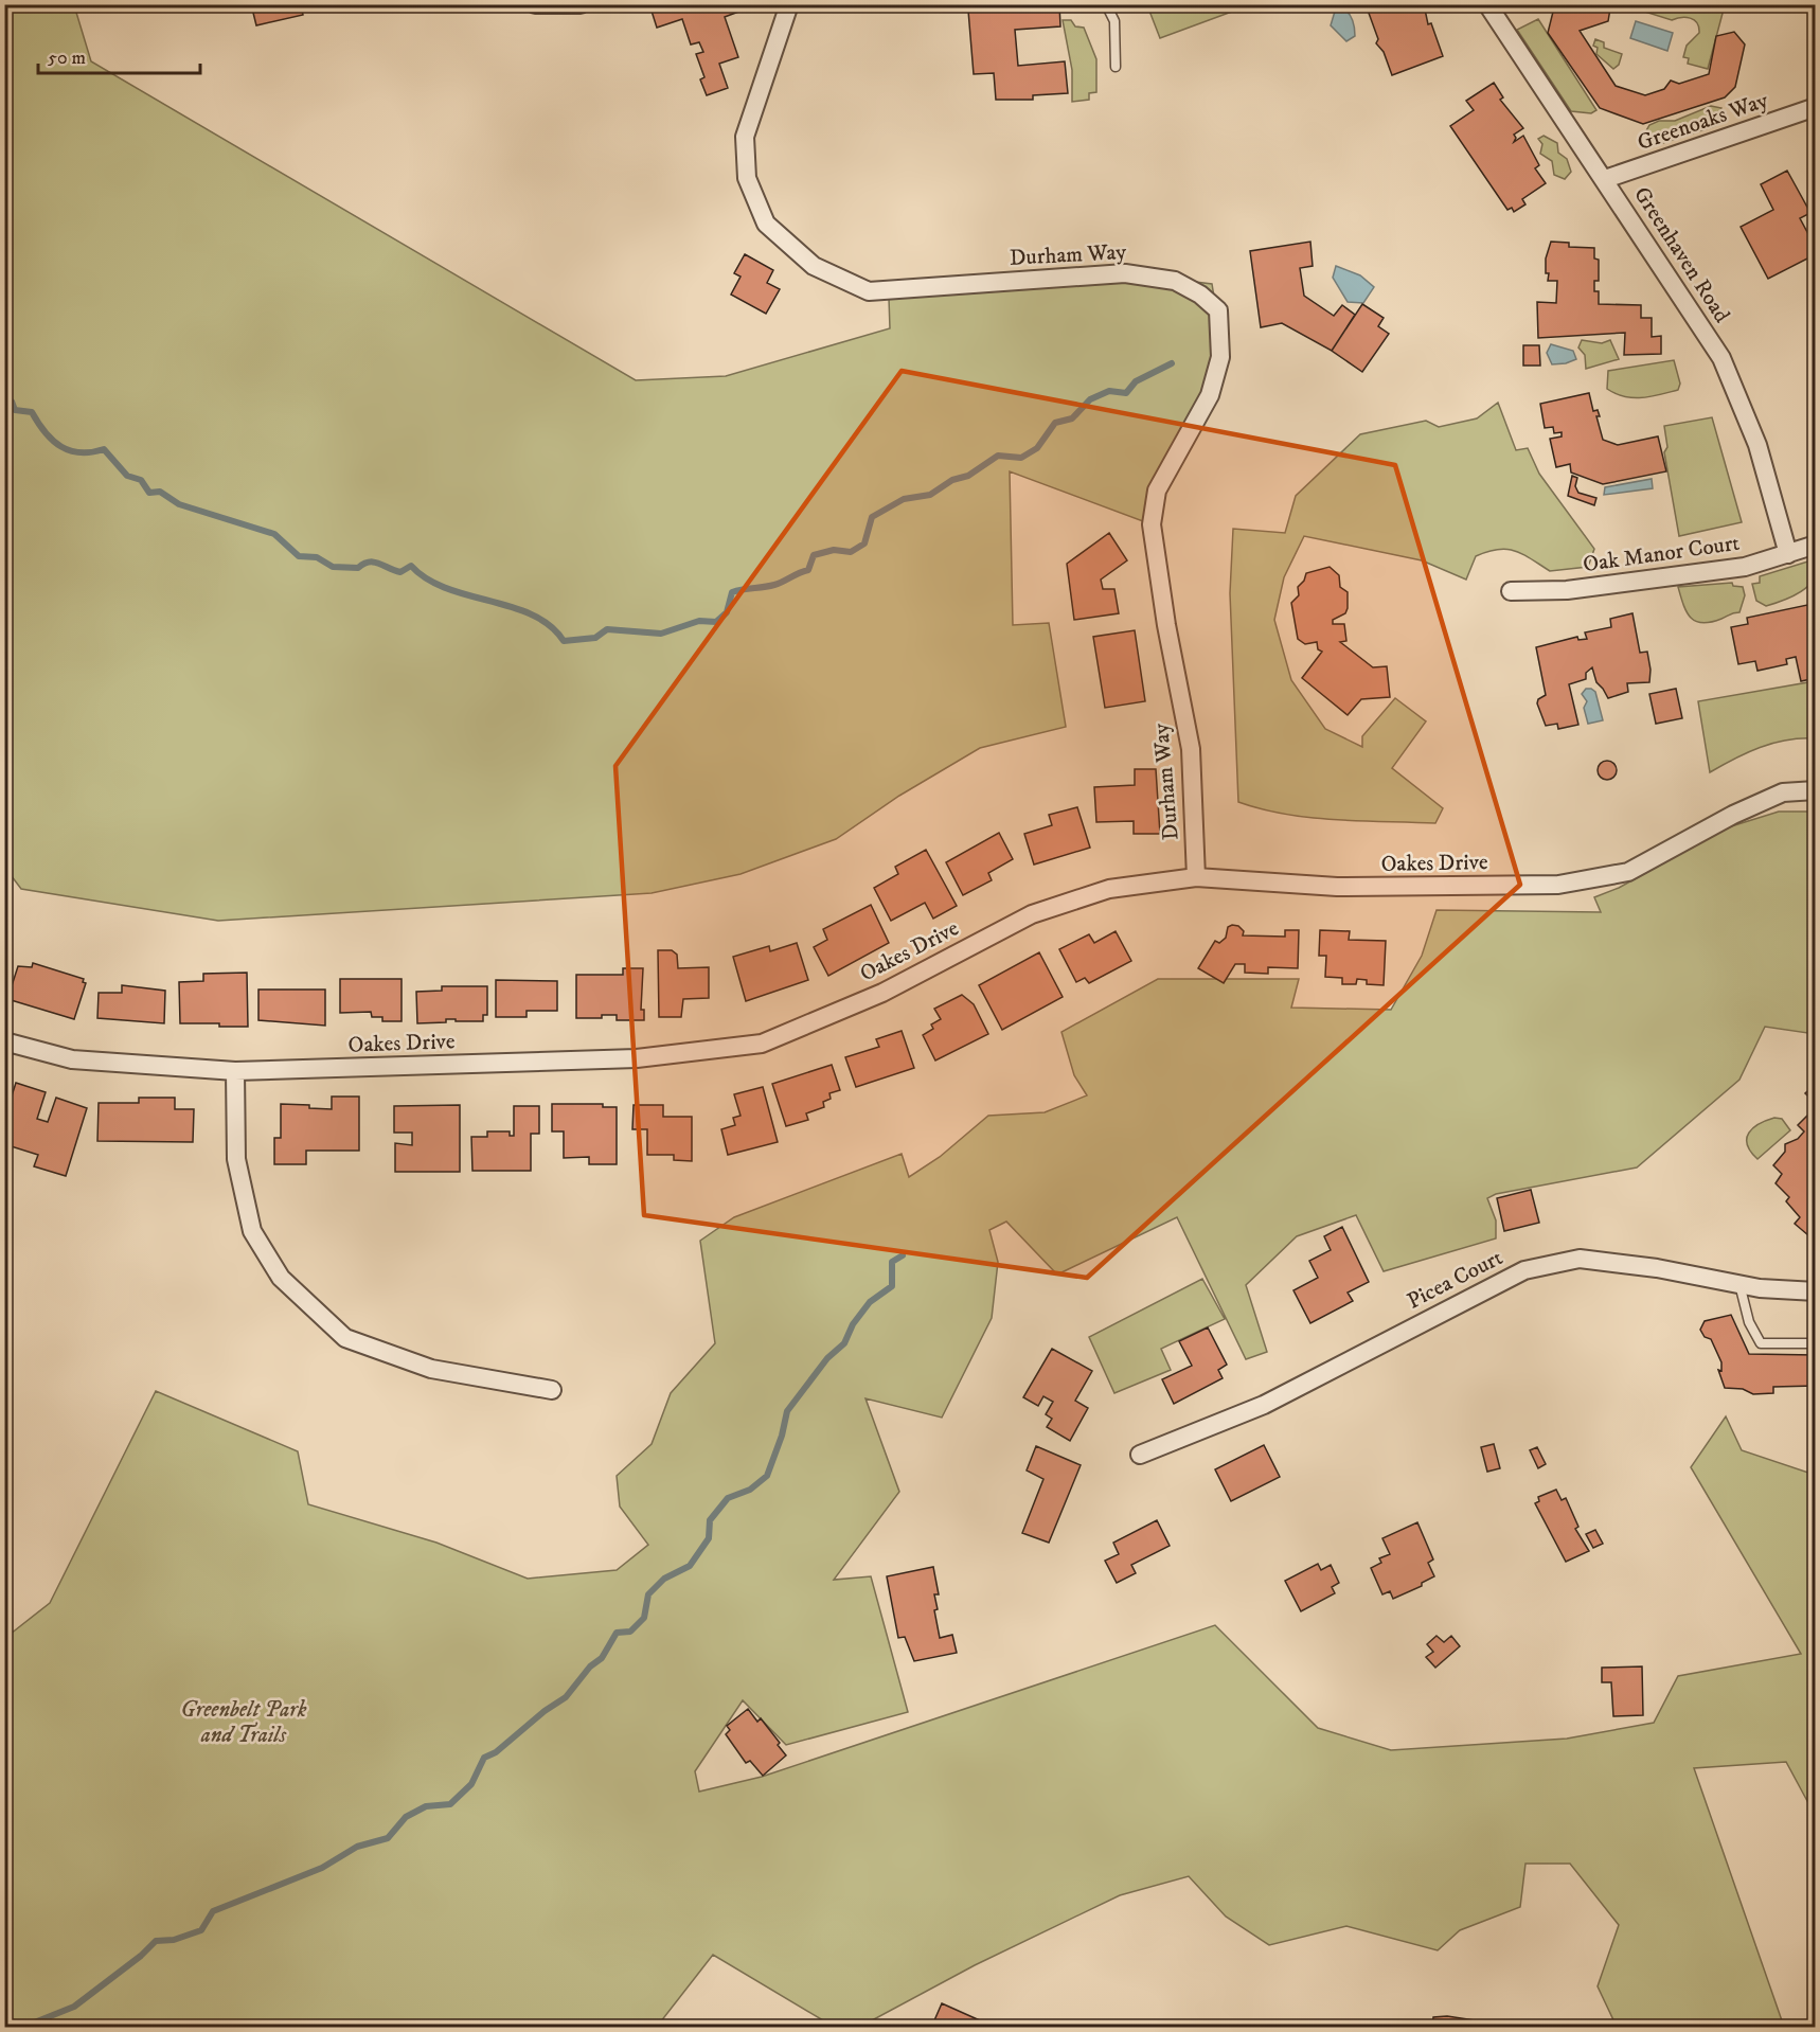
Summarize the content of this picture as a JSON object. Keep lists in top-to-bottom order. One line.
{"streets":{"street":["Greenoaks Way","Durham Way","Greenhaven Road","Oak Manor Court","Oakes Drive","Picea Court"]},"crossings":[["Greenoaks Way","Greenhaven Road"],["Durham Way","Oakes Drive"],["Greenhaven Road","Oak Manor Court"]],"parks":["Greenbelt Park and Trails"],"scale_bar":"50 m"}
